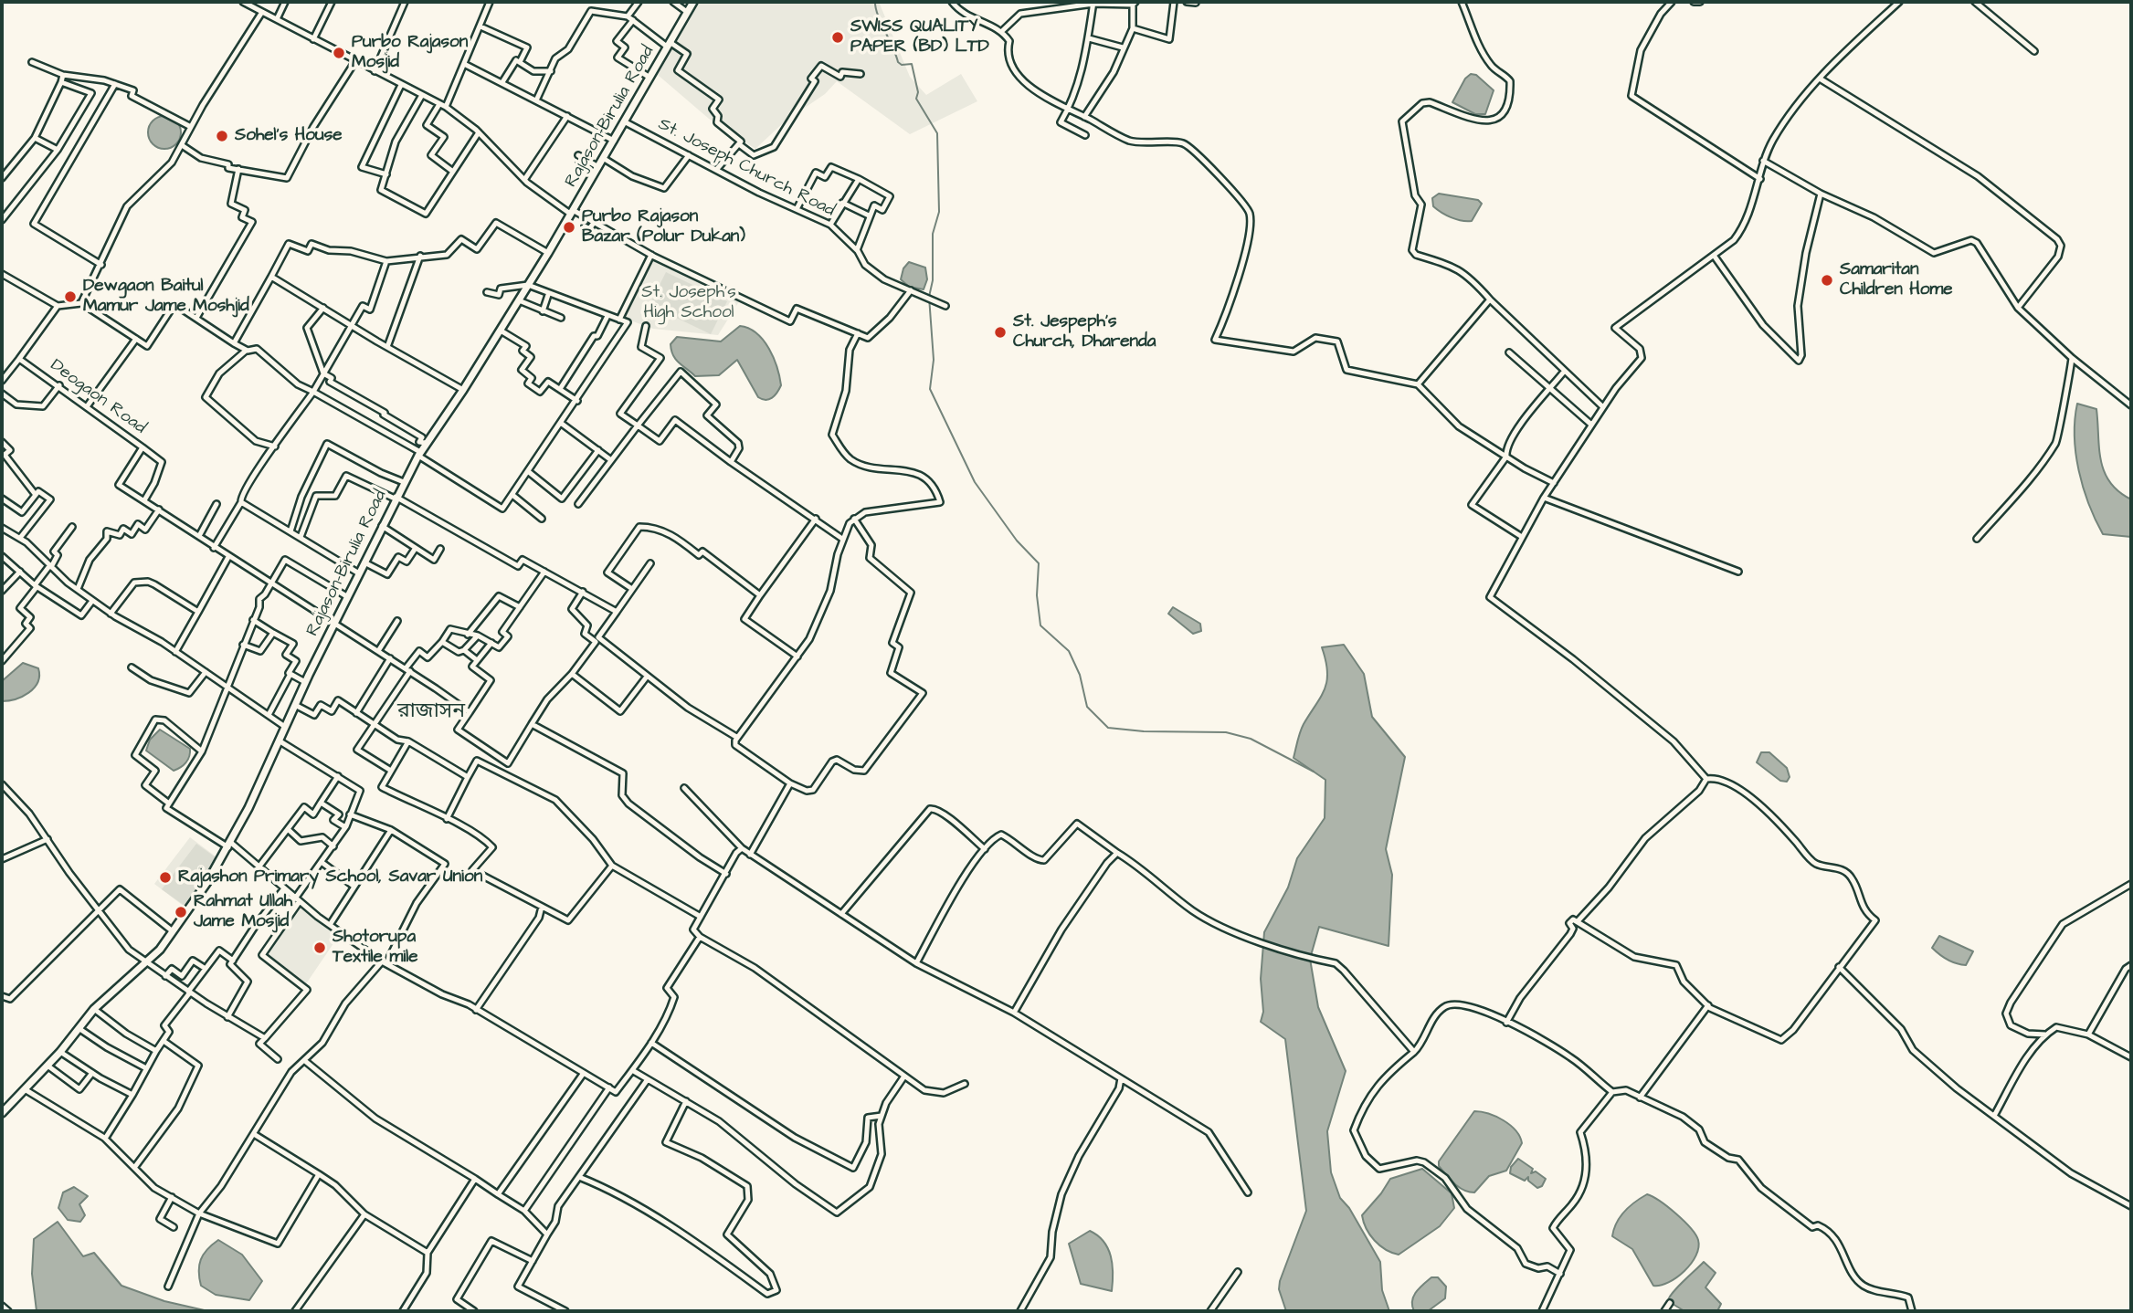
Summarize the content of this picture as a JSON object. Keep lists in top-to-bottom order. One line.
{"streets":{"street":["Rajason-Birulia Road","St. Joseph Church Road","Deogaon Road"]},"crossings":[["Rajason-Birulia Road","St. Joseph Church Road"],["Rajason-Birulia Road","Deogaon Road"]],"districts":["রাজাসন"],"parks":["St. Joseph's High School"],"places":["SWISS QUALITY PAPER (BD) LTD","Purbo Rajason Mosjid","Sohel's House","Purbo Rajason Bazar (Polur Dukan)","Samaritan Children Home","Dewgaon Baitul Mamur Jame Moshjid","St. Jespeph's Church, Dharenda","Rajashon Primary School, Savar Union","Rahmat Ullah Jame Mosjid","Shotorupa Textile mile"]}
